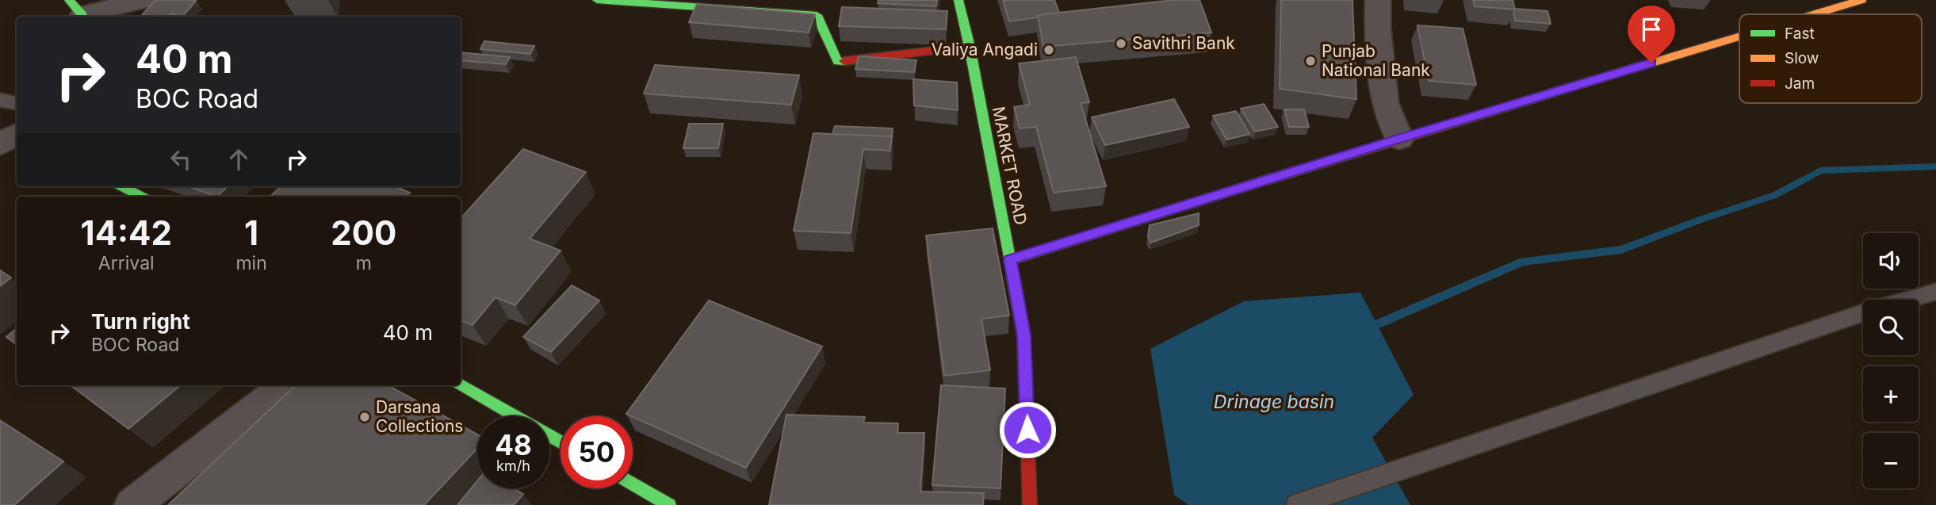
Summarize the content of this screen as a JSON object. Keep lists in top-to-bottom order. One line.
{"streets":{"main road":["MARKET ROAD"]},"water":["Drinage basin"],"places":["Savithri Bank","Valiya Angadi","Punjab National Bank","Darsana Collections"],"legend":["Fast","Slow","Jam"],"page":{"turn":["40 m","BOC Road"],"eta":["14:42","Arrival","1","min","200","m"],"map_buttons":["+","−"],"list":[{"name":"Turn right","note":"BOC Road","value":"40 m"}],"speed":"48 km/h","limit":"50"}}
